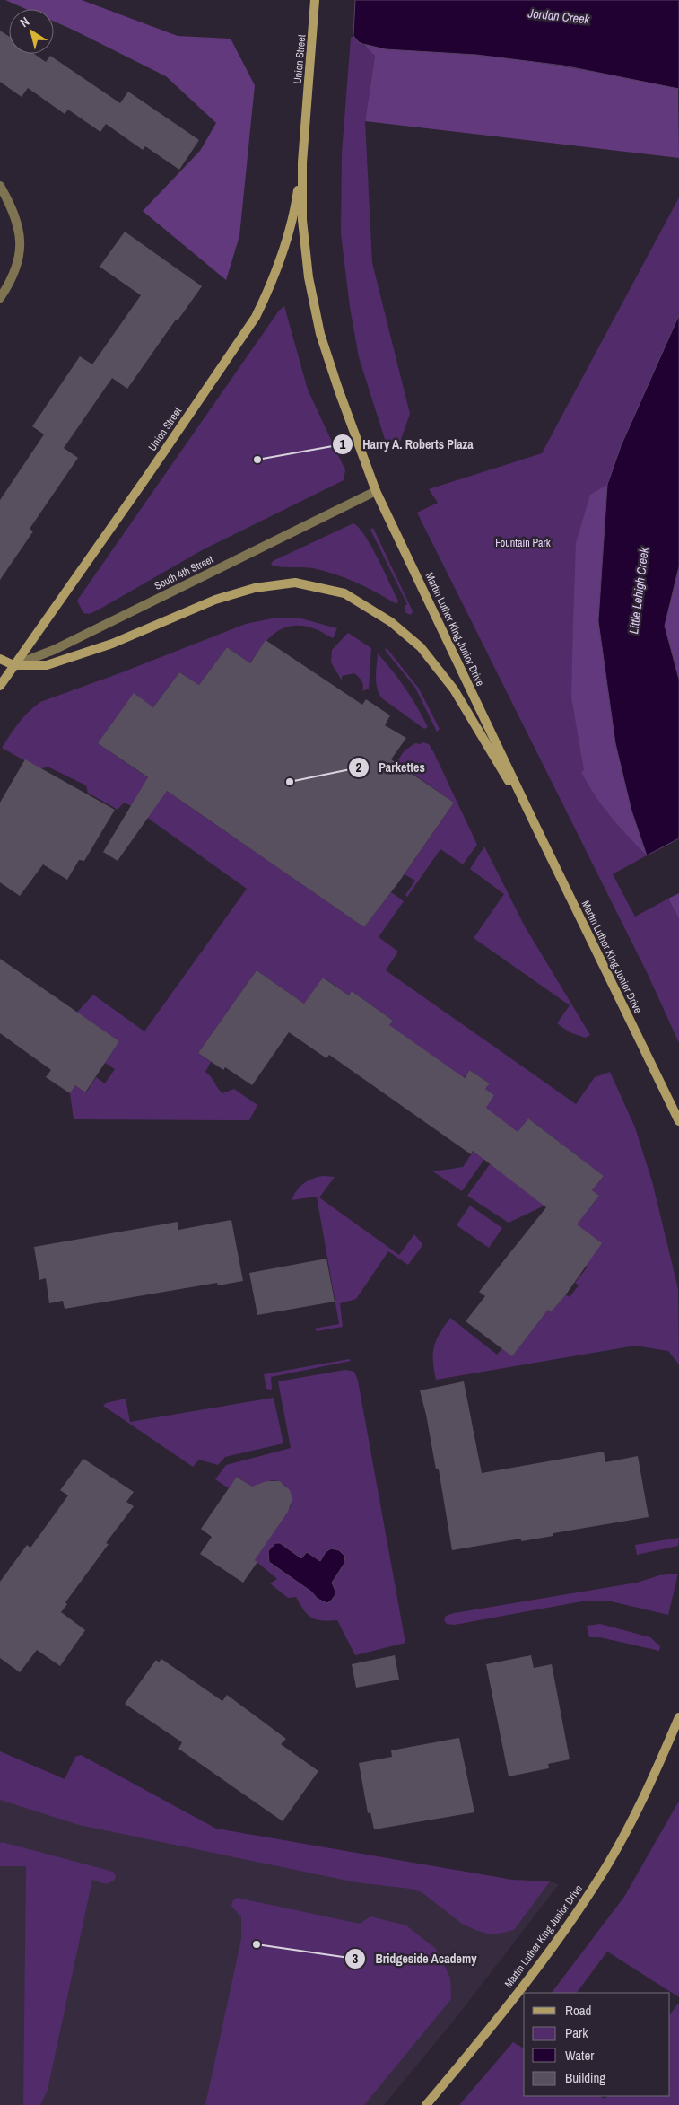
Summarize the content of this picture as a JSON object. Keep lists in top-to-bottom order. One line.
{"streets":{"main road":["Union Street","Martin Luther King Junior Drive"],"street":["South 4th Street"]},"crossings":[["Union Street","South 4th Street"],["Union Street","Martin Luther King Junior Drive"],["South 4th Street","Martin Luther King Junior Drive"]],"water":["Jordan Creek","Little Lehigh Creek"],"parks":["Fountain Park"],"places":["Harry A. Roberts Plaza","Parkettes","Bridgeside Academy"],"legend":["Road","Park","Water","Building"],"north":"top left"}
